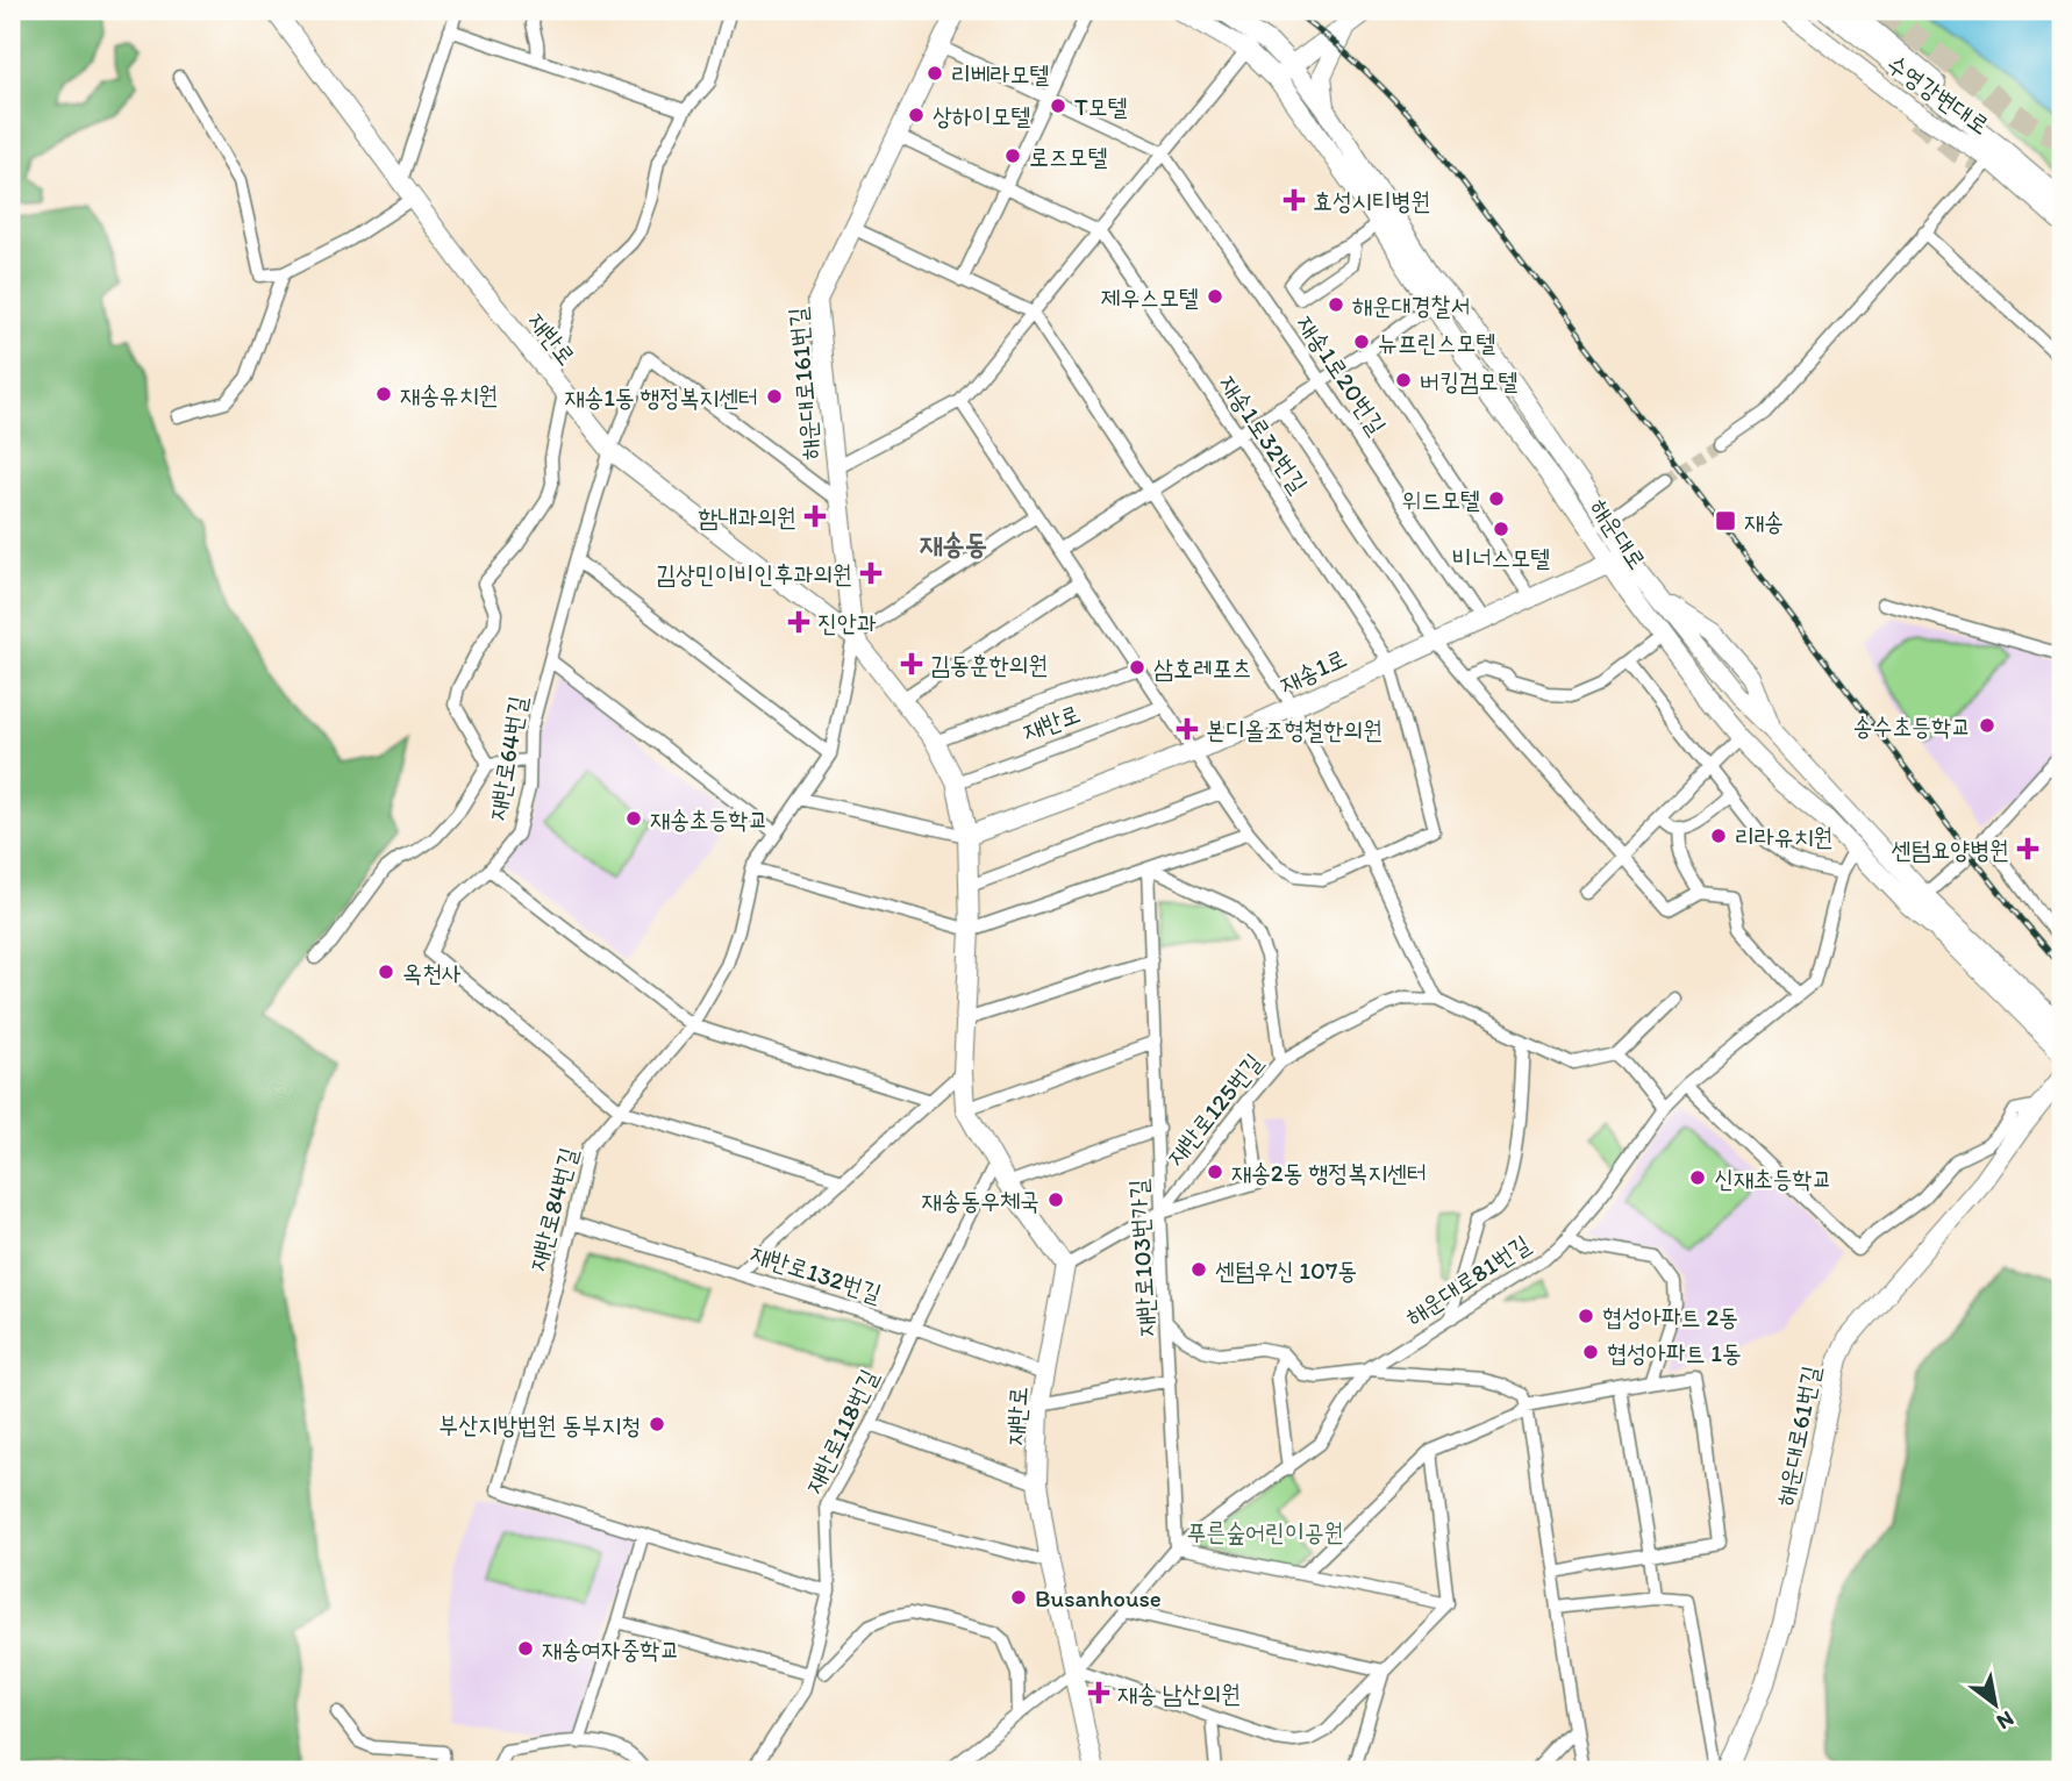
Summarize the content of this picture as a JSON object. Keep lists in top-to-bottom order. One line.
{"streets":{"main road":["수영강변대로","재반로","해운대로161번길","해운대로","재송1로","해운대로61번길"],"street":["재송1로20번길","재송1로32번길","재반로64번길","재반로125번길","재반로84번길","재반로103번가길","재반로132번길","해운대로81번길","재반로118번길"]},"crossings":[["재반로","해운대로161번길"],["재반로","재송1로"],["재반로","재반로64번길"],["재반로","재반로125번길"],["재반로","재반로84번길"],["재반로","재반로132번길"],["재반로","해운대로81번길"],["재반로","재반로118번길"],["재송1로20번길","재송1로"],["해운대로161번길","재반로64번길"],["해운대로161번길","재반로84번길"],["재송1로32번길","재송1로"],["해운대로","재송1로"],["해운대로","해운대로81번길"],["재반로64번길","재반로84번길"],["재반로125번길","재반로103번가길"],["재반로84번길","재반로132번길"],["재반로103번가길","해운대로81번길"],["재반로132번길","재반로118번길"]],"districts":["재송동"],"parks":["푸른숲어린이공원"],"places":{"other":["리베라모텔","T모텔","상하이모텔","로즈모텔","제우스모텔","해운대경찰서","뉴프린스모텔","버킹검모텔","재송유치원","재송1동 행정복지센터","위드모텔","비너스모텔","삼호레포츠","송수초등학교","재송초등학교","리라유치원","옥천사","재송2동 행정복지센터","신재초등학교","재송동우체국","센텀우신 107동","협성아파트 2동","협성아파트 1동","부산지방법원 동부지청","Busanhouse","재송여자중학교"],"health":["효성시티병원","함내과의원","김상민이비인후과의원","진안과","김동훈한의원","본디올조형철한의원","센텀요양병원","재송 남산의원"],"transit":["재송"]},"north":"bottom right"}
